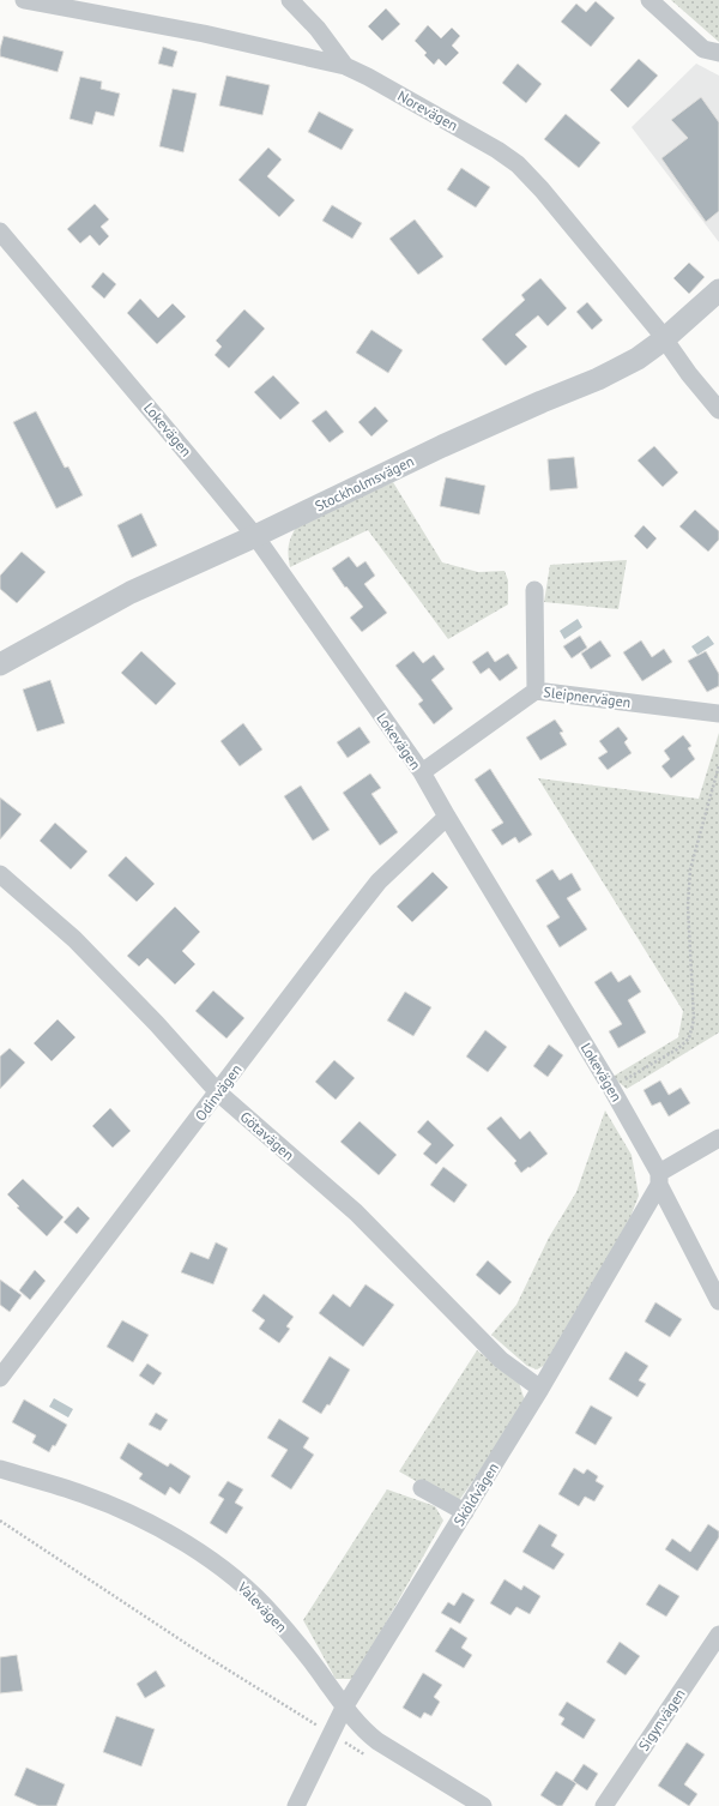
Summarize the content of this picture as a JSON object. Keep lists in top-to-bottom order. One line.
{"streets":{"street":["Norevägen","Lokevägen","Stockholmsvägen","Sleipnervägen","Odinvägen","Götavägen","Sköldvägen","Valevägen","Sigynvägen"]},"crossings":[["Norevägen","Stockholmsvägen"],["Lokevägen","Stockholmsvägen"],["Lokevägen","Sleipnervägen"],["Lokevägen","Odinvägen"],["Lokevägen","Sköldvägen"],["Odinvägen","Götavägen"],["Götavägen","Sköldvägen"],["Sköldvägen","Valevägen"]]}
